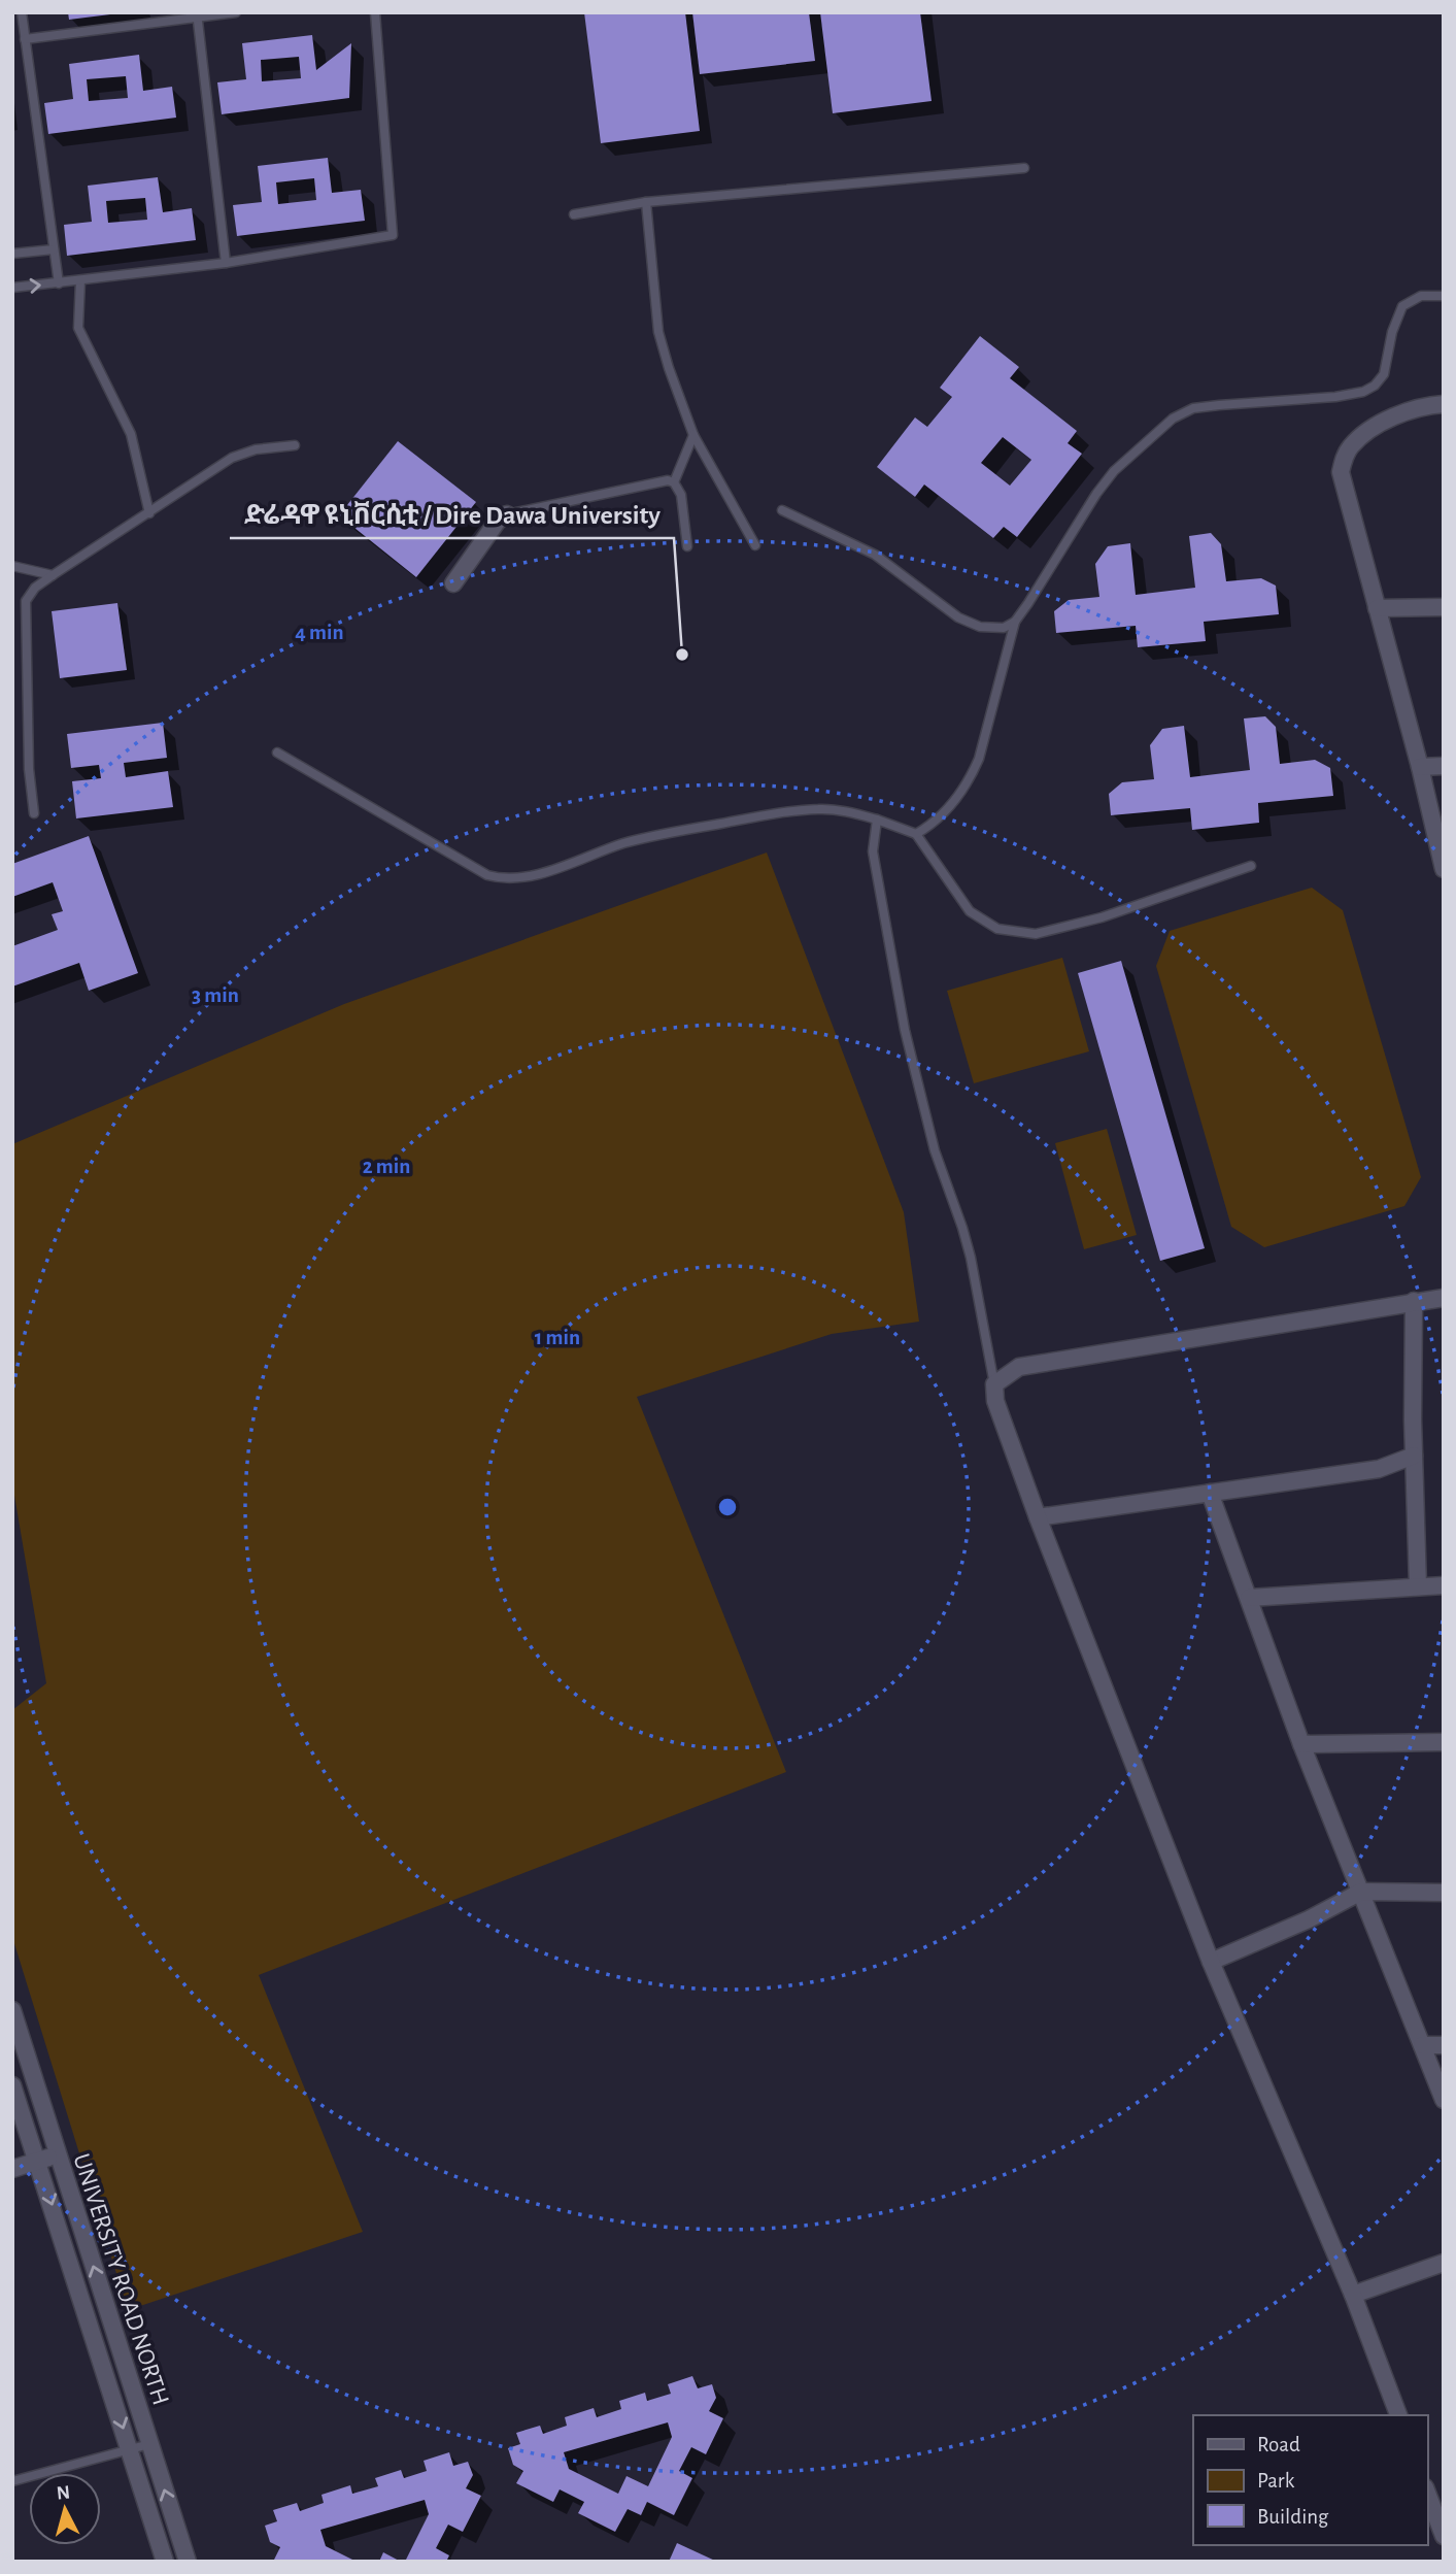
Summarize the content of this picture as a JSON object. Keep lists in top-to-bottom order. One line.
{"streets":{"street":["UNIVERSITY ROAD NORTH"]},"places":["ድሬዳዋ ዩኒቨርሲቲ / Dire Dawa University"],"legend":["Road","Park","Building"],"north":"top","rings":["4 min","3 min","2 min","1 min"]}
